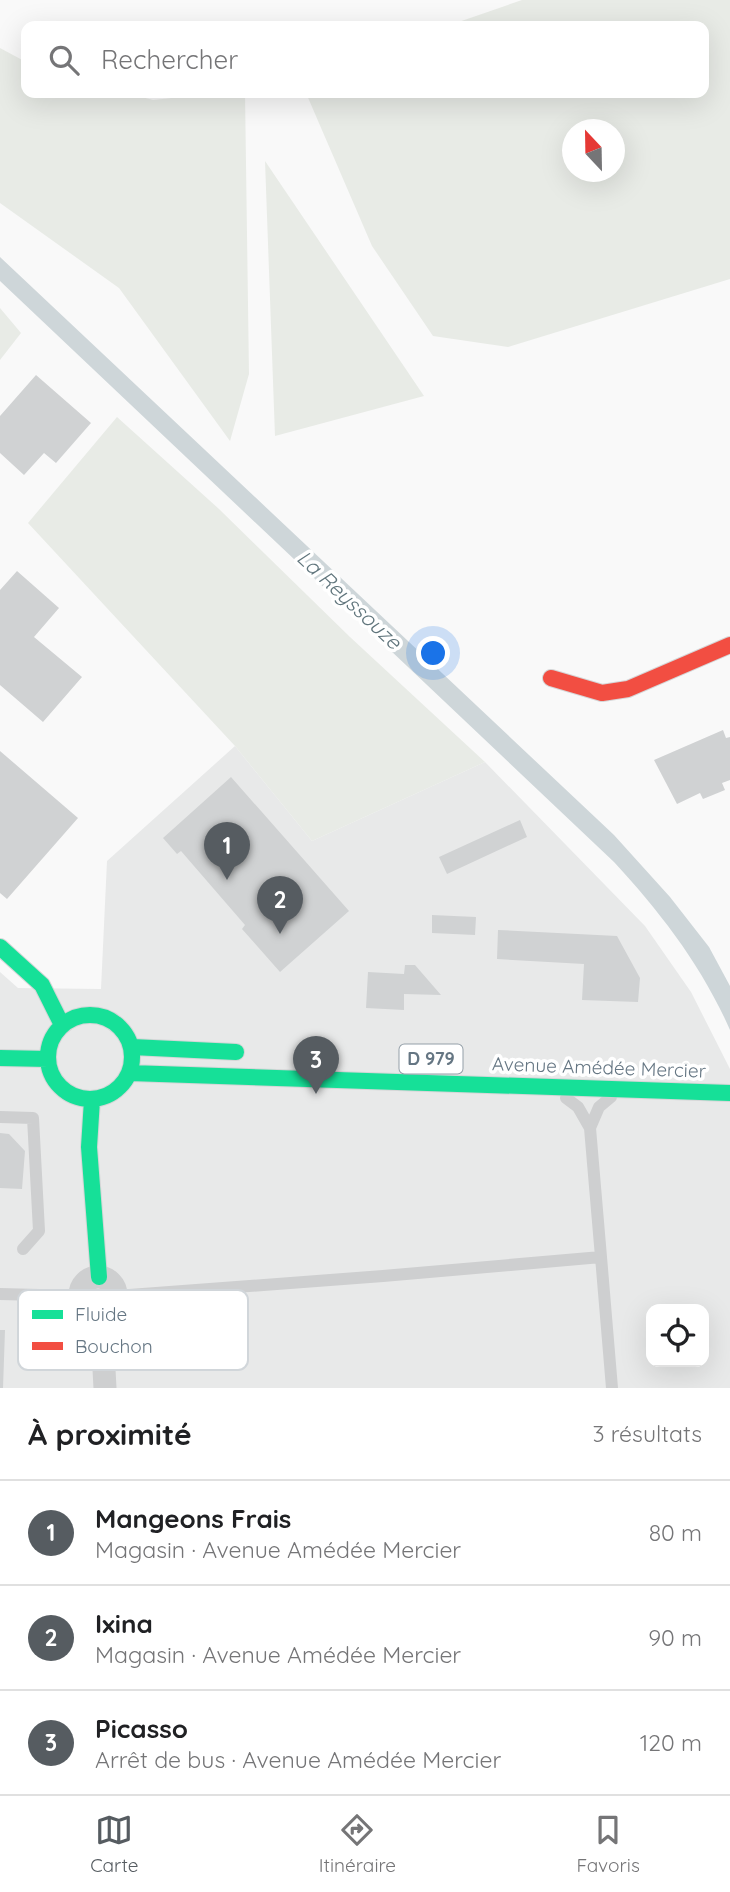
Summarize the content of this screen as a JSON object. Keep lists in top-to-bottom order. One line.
{"streets":{"main road":["D 979","Avenue Amédée Mercier"]},"water":["La Reyssouze"],"legend":["Fluide","Bouchon"],"north":"top","page":{"search":"Rechercher","pins":["1","2","3"],"heading":["À proximité","3 résultats"],"list":[{"mark":"1","name":"Mangeons Frais","note":"Magasin · Avenue Amédée Mercier","value":"80 m"},{"mark":"2","name":"Ixina","note":"Magasin · Avenue Amédée Mercier","value":"90 m"},{"mark":"3","name":"Picasso","note":"Arrêt de bus · Avenue Amédée Mercier","value":"120 m"}],"nav":["Carte","Itinéraire","Favoris"]}}
